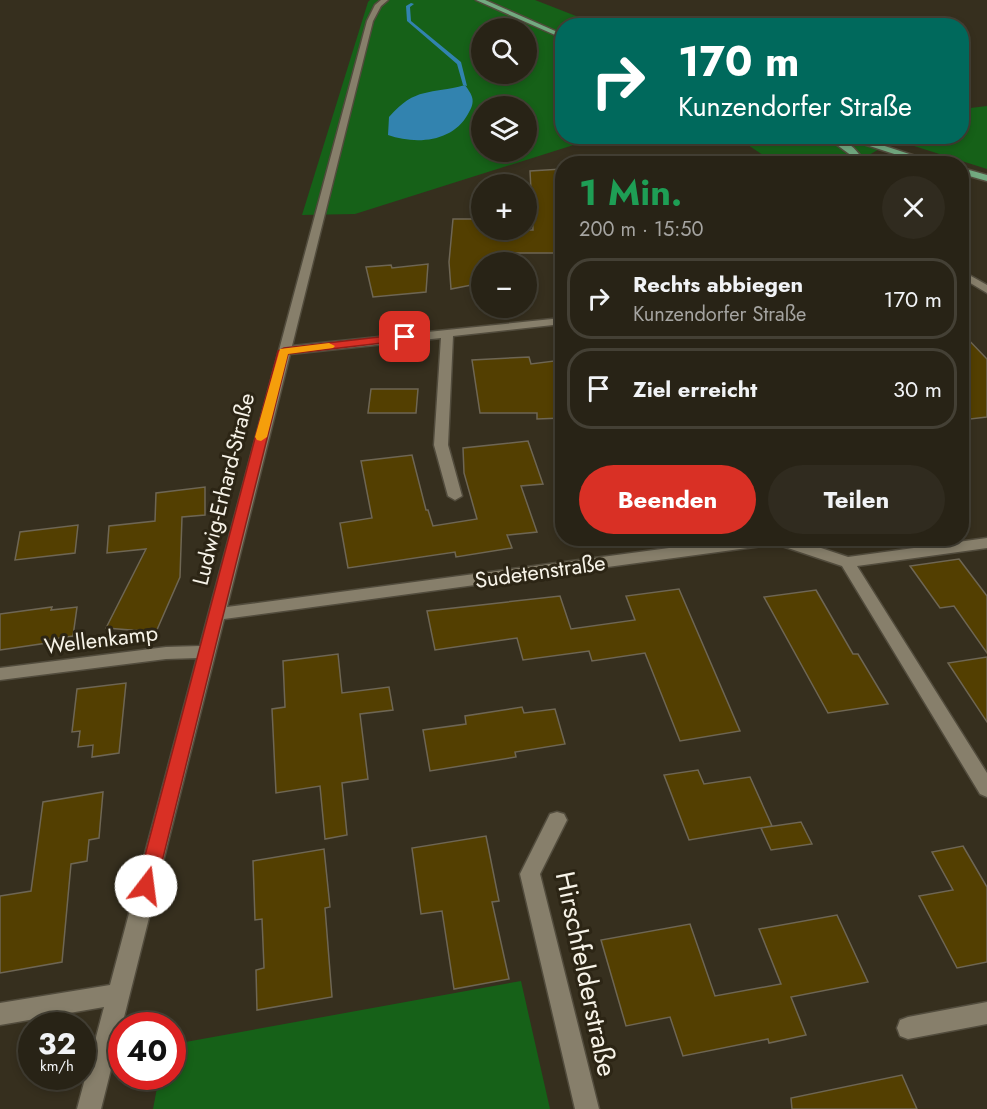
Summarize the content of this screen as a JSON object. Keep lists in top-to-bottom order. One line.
{"streets":{"street":["Ludwig-Erhard-Straße","Sudetenstraße","Wellenkamp","Hirschfelderstraße"]},"crossings":[["Ludwig-Erhard-Straße","Sudetenstraße"],["Ludwig-Erhard-Straße","Wellenkamp"]],"page":{"map_buttons":["+","−"],"turn":["170 m","Kunzendorfer Straße"],"heading":["1 Min.","200 m · 15:50"],"list":[{"name":"Rechts abbiegen","note":"Kunzendorfer Straße","value":"170 m"},{"name":"Ziel erreicht","value":"30 m"}],"buttons":["Beenden","Teilen"],"speed":"32 km/h","limit":"40"}}
